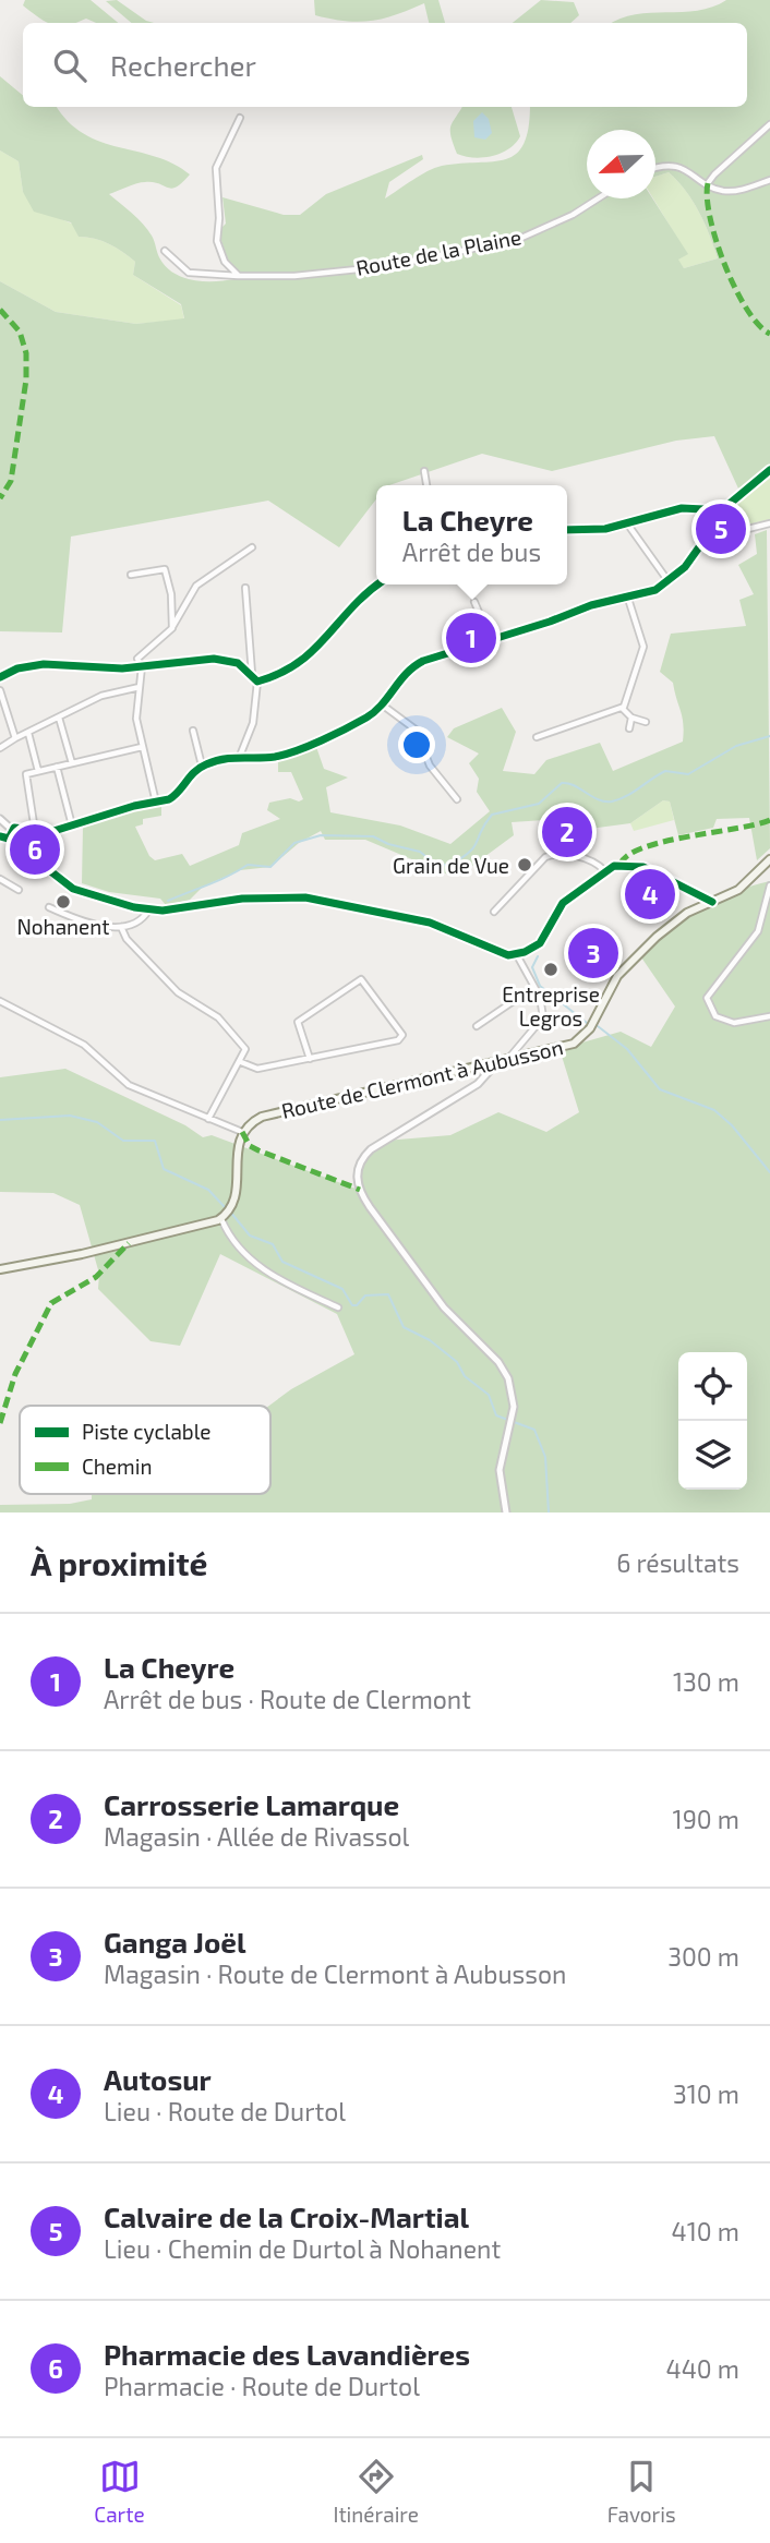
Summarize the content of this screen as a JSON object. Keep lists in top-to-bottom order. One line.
{"streets":{"main road":["Route de Clermont à Aubusson"],"street":["Route de la Plaine"]},"places":["Grain de Vue","Nohanent","Entreprise Legros"],"legend":["Piste cyclable","Chemin"],"north":"left","page":{"search":"Rechercher","popup":["La Cheyre","Arrêt de bus"],"pins":["5","1","2","6","4","3"],"heading":["À proximité","6 résultats"],"list":[{"mark":"1","name":"La Cheyre","note":"Arrêt de bus · Route de Clermont","value":"130 m"},{"mark":"2","name":"Carrosserie Lamarque","note":"Magasin · Allée de Rivassol","value":"190 m"},{"mark":"3","name":"Ganga Joël","note":"Magasin · Route de Clermont à Aubusson","value":"300 m"},{"mark":"4","name":"Autosur","note":"Lieu · Route de Durtol","value":"310 m"},{"mark":"5","name":"Calvaire de la Croix-Martial","note":"Lieu · Chemin de Durtol à Nohanent","value":"410 m"},{"mark":"6","name":"Pharmacie des Lavandières","note":"Pharmacie · Route de Durtol","value":"440 m"}],"nav":["Carte","Itinéraire","Favoris"]}}
